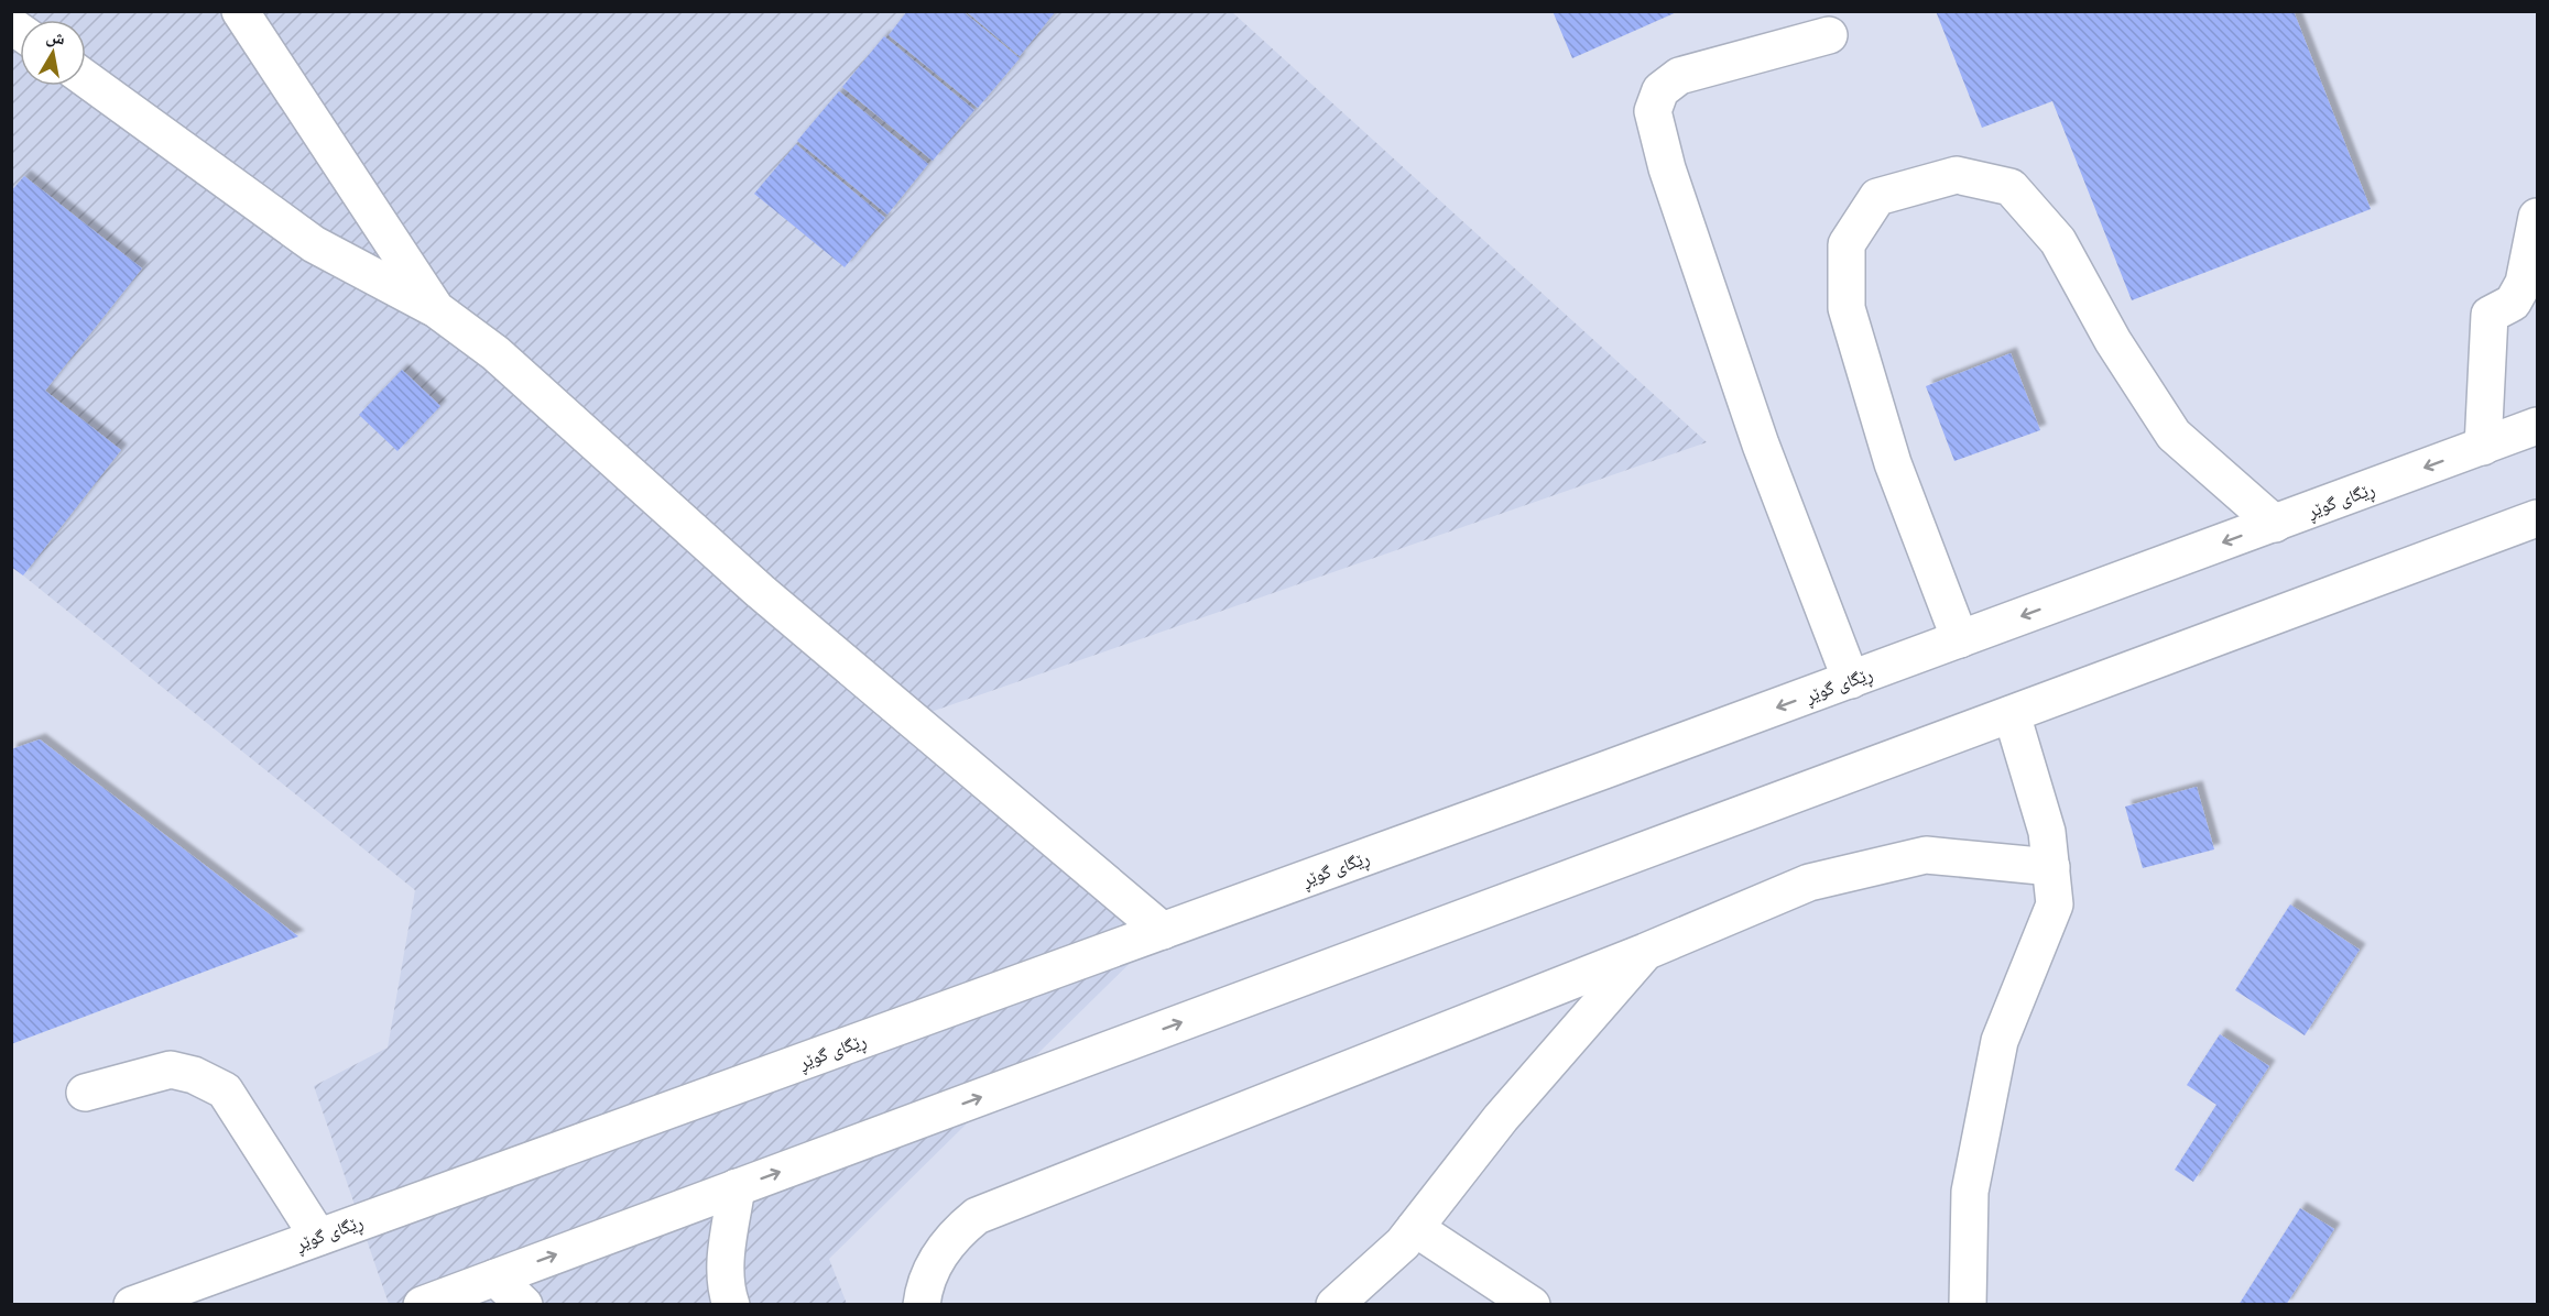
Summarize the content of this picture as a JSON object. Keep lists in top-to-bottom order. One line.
{"streets":{"main road":["ڕێگای گوێڕ"]},"north":"top"}
